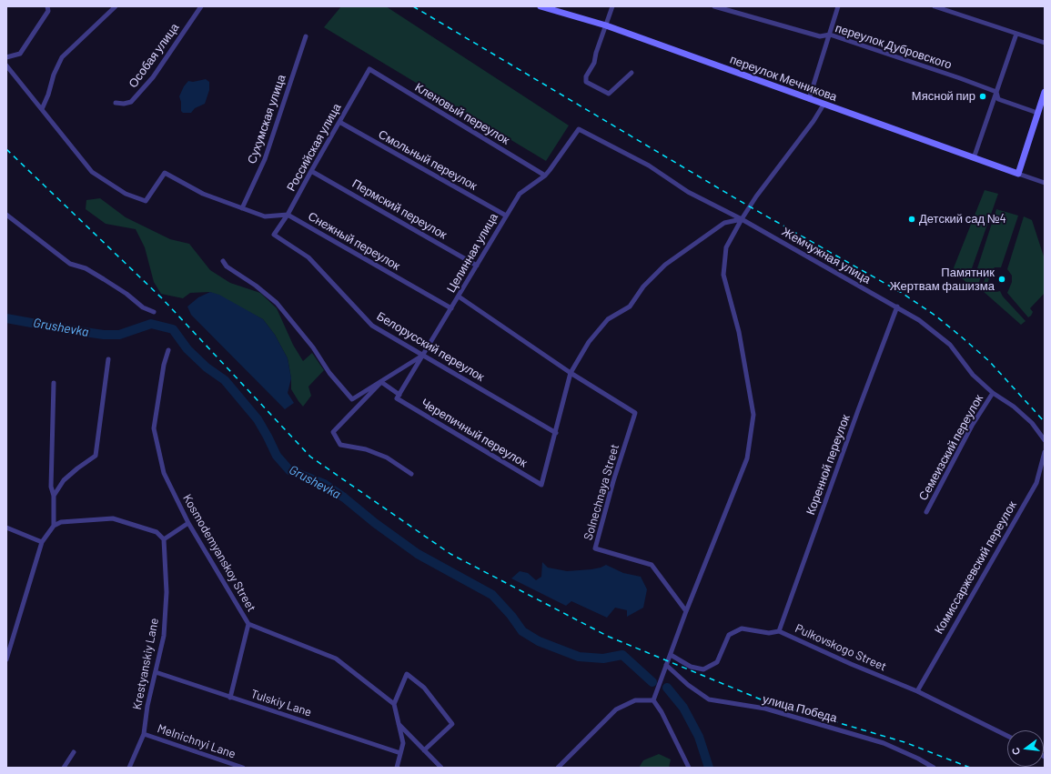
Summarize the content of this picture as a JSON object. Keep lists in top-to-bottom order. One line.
{"streets":{"street":["переулок Дубровского","Особая улица","переулок Мечникова","Кленовый переулок","Сухумская улица","Российская улица","Смольный переулок","Пермский переулок","Снежный переулок","Целинная улица","Жемчужная улица","Белорусский переулок","Черепичный переулок","Семеизский переулок","Коренной переулок","Solnechnaya Street","Kosmodemyanskoy Street","Комиссаржевский переулок","Pulkovskogo Street","Krestyanskiy Lane","Tulskiy Lane","улица Победа","Melnichnyi Lane"]},"crossings":[["Кленовый переулок","Российская улица"],["Кленовый переулок","Целинная улица"],["Российская улица","Смольный переулок"],["Российская улица","Пермский переулок"],["Российская улица","Снежный переулок"],["Российская улица","Белорусский переулок"],["Смольный переулок","Целинная улица"],["Пермский переулок","Целинная улица"],["Снежный переулок","Целинная улица"],["Целинная улица","Жемчужная улица"],["Целинная улица","Белорусский переулок"],["Целинная улица","Черепичный переулок"],["Жемчужная улица","Семеизский переулок"],["Жемчужная улица","Коренной переулок"],["Белорусский переулок","Черепичный переулок"],["Коренной переулок","Pulkovskogo Street"],["Комиссаржевский переулок","Pulkovskogo Street"],["Krestyanskiy Lane","Tulskiy Lane"],["Krestyanskiy Lane","Melnichnyi Lane"]],"water":["Grushevka"],"places":["Мясной пир","Детский сад №4","Памятник Жертвам фашизма"],"north":"left"}
